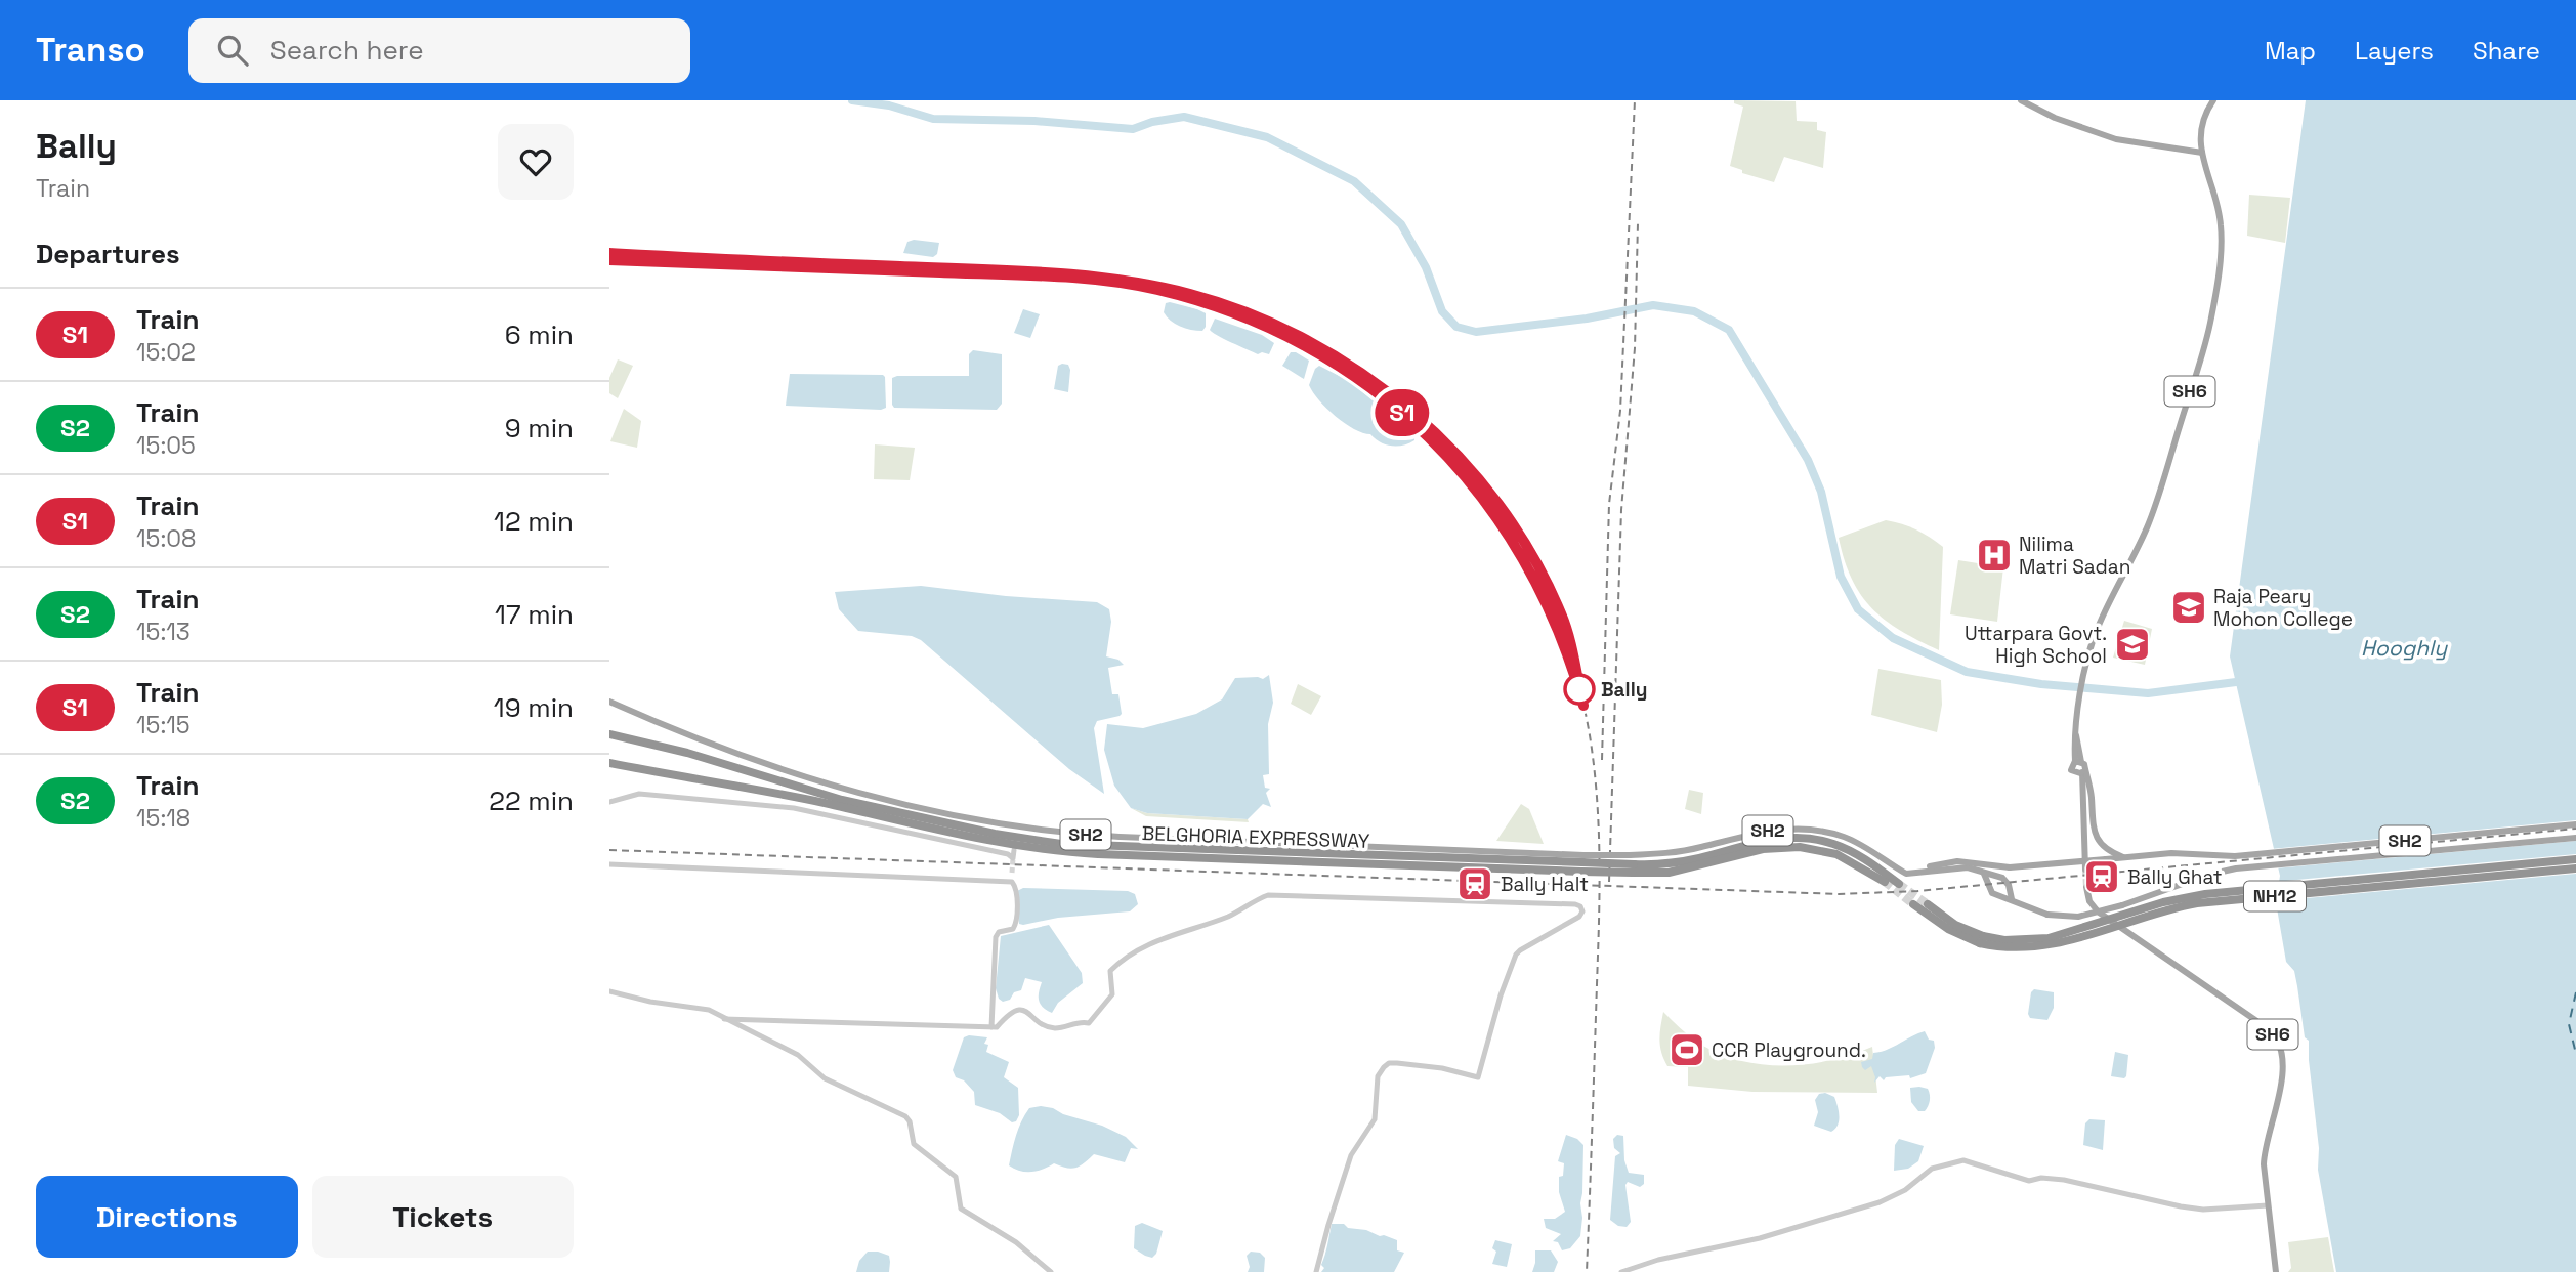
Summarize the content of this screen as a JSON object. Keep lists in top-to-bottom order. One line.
{"streets":{"highway":["BELGHORIA EXPRESSWAY","NH12"],"main road":["SH6","SH2"]},"crossings":[["SH2","BELGHORIA EXPRESSWAY"]],"water":["Hooghly"],"places":{"hospital":["Nilima Matri Sadan"],"school or university":["Raja Peary Mohon College","Uttarpara Govt. High School"],"other":["Bally"],"station":["Bally Ghat","Bally Halt"],"sports":["CCR Playground."]},"page":{"header":"Transo","search":"Search here","nav":["Map","Layers","Share"],"heading":[["Bally","Train"],"Departures"],"on_map":"S1","list":[{"mark":"S1","name":"Train","note":"15:02","value":"6 min"},{"mark":"S2","name":"Train","note":"15:05","value":"9 min"},{"mark":"S1","name":"Train","note":"15:08","value":"12 min"},{"mark":"S2","name":"Train","note":"15:13","value":"17 min"},{"mark":"S1","name":"Train","note":"15:15","value":"19 min"},{"mark":"S2","name":"Train","note":"15:18","value":"22 min"}],"buttons":["Directions","Tickets"]}}
